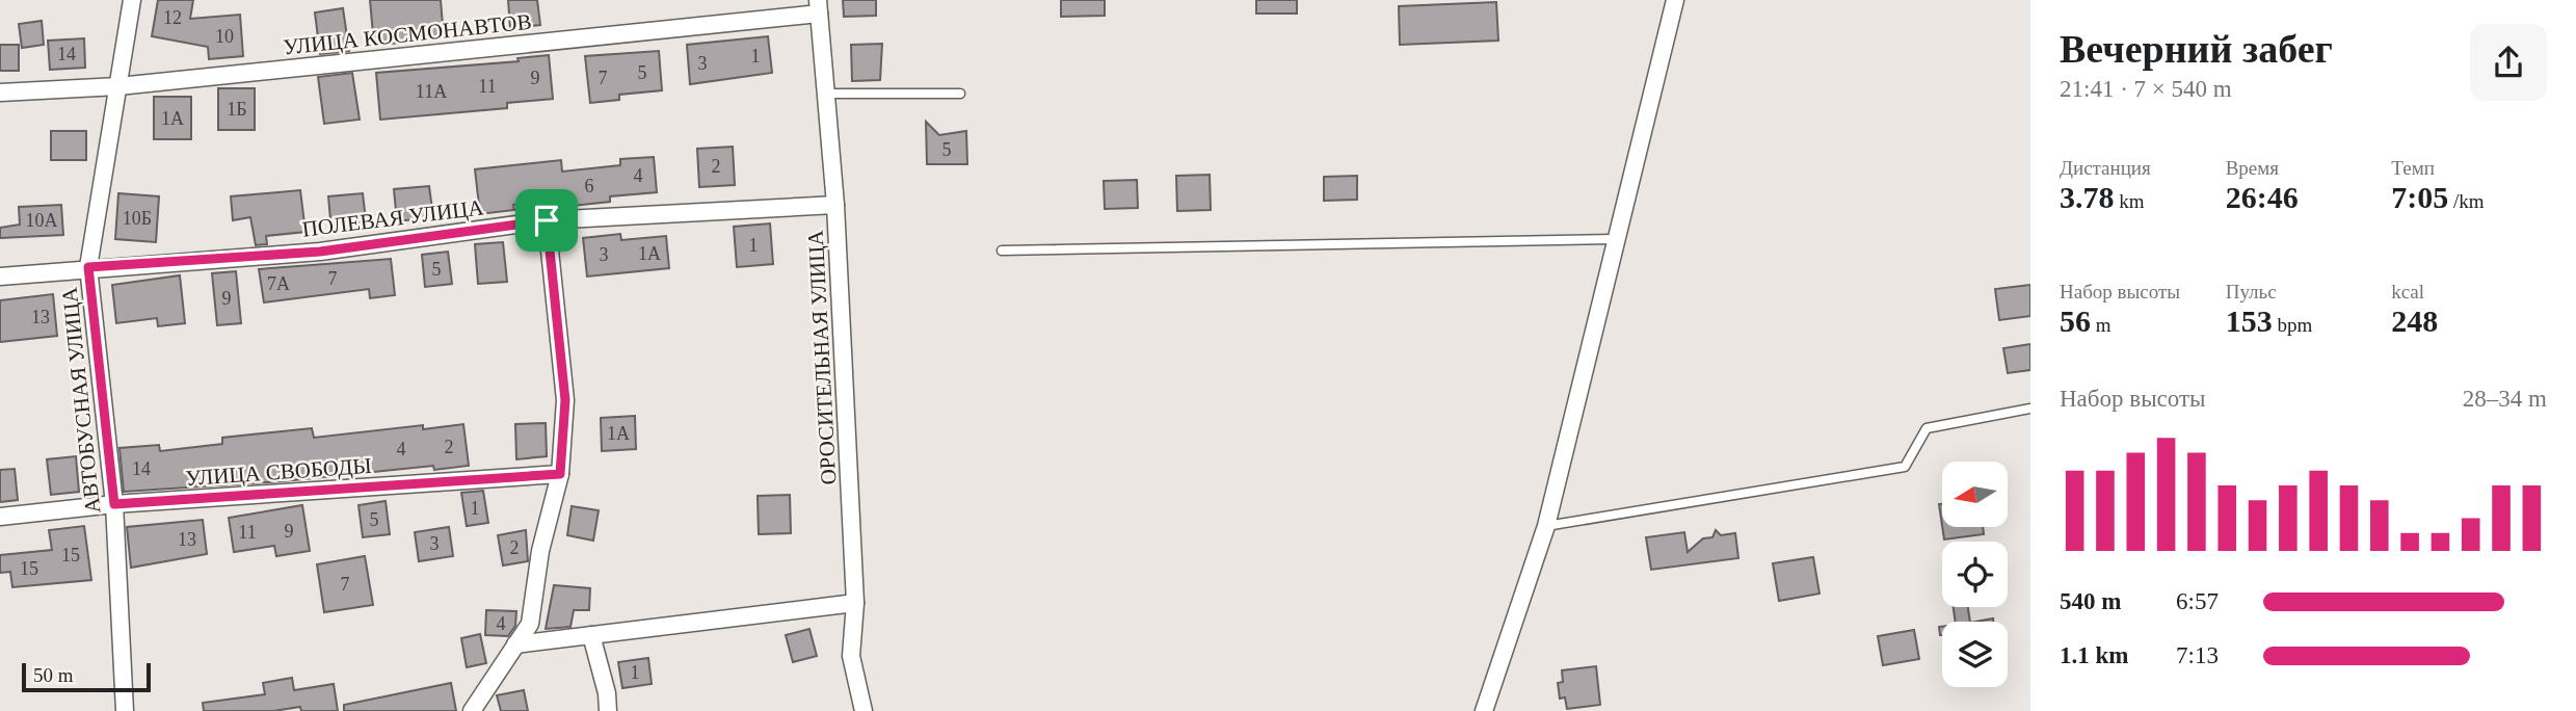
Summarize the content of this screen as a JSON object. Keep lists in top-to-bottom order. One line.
{"streets":{"street":["УЛИЦА КОСМОНАВТОВ","ПОЛЕВАЯ УЛИЦА","ОРОСИТЕЛЬНАЯ УЛИЦА","АВТОБУСНАЯ УЛИЦА","УЛИЦА СВОБОДЫ"]},"crossings":[["УЛИЦА КОСМОНАВТОВ","ОРОСИТЕЛЬНАЯ УЛИЦА"],["УЛИЦА КОСМОНАВТОВ","АВТОБУСНАЯ УЛИЦА"],["ПОЛЕВАЯ УЛИЦА","ОРОСИТЕЛЬНАЯ УЛИЦА"],["ПОЛЕВАЯ УЛИЦА","АВТОБУСНАЯ УЛИЦА"],["АВТОБУСНАЯ УЛИЦА","УЛИЦА СВОБОДЫ"]],"house_numbers":["12","10","14","1","3","5","9","7","11","11А","1Б","1А","5","2","4","6","10Б","10А","1","1А","3","5","7","7А","9","13","1А","2","4","14","1","5","9","11","13","3","2","15","15","7","4","1"],"scale_bar":"50 m","north":"left","page":{"heading":["Вечерний забег","21:41 · 7 × 540 m"],"stats":[["Дистанция","3.78 km"],["Время","26:46"],["Темп","7:05 /km"],["Набор высоты","56 m"],["Пульс","153 bpm"],["kcal","248"]],"chart":["Набор высоты","28–34 m"],"list":[{"name":"540 m","note":"6:57"},{"name":"1.1 km","note":"7:13"}],"scale":"50 m"}}
